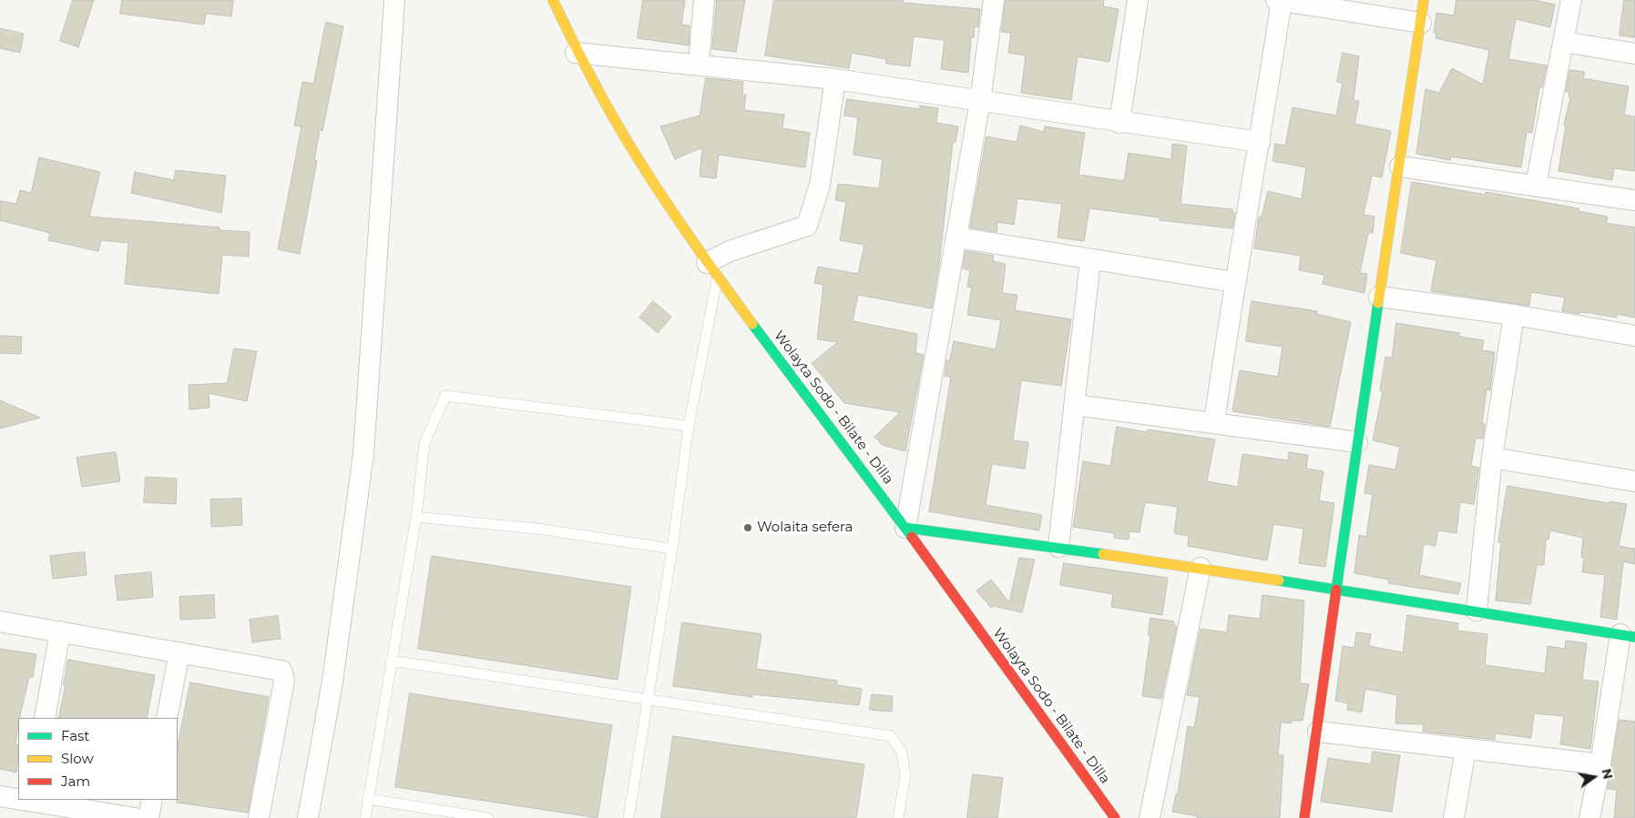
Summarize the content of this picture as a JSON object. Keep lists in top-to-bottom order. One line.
{"streets":{"main road":["Wolayta Sodo - Bilate - Dilla"]},"places":["Wolaita sefera"],"legend":["Fast","Slow","Jam"],"north":"right"}
